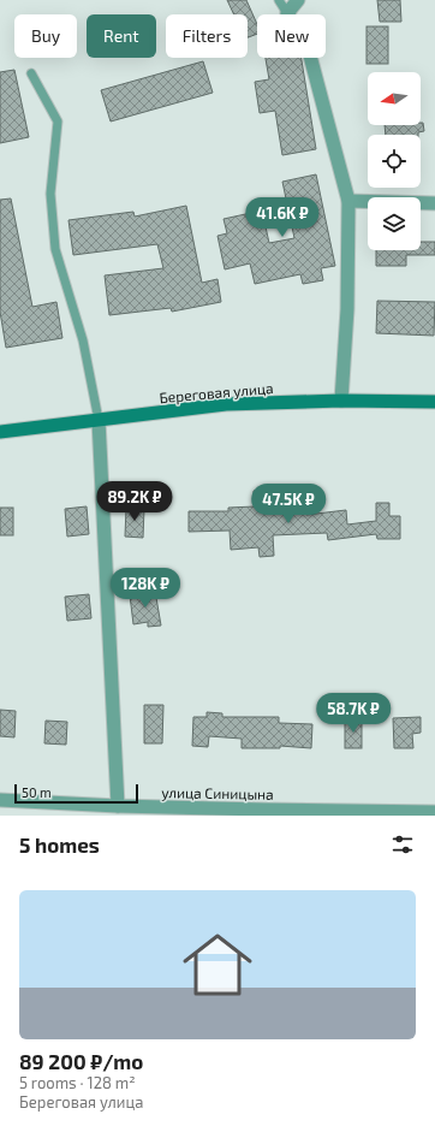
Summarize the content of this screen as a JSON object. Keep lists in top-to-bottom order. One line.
{"streets":{"main road":["Береговая улица"],"street":["улица Синицына"]},"scale_bar":"50 m","north":"left","page":{"chip":["Buy","Rent","Filters","New"],"price":["41.6K ₽","89.2K ₽","47.5K ₽","128K ₽","58.7K ₽"],"scale":"50 m","heading":"5 homes","list":[{"name":"89 200 ₽/mo","note":"5 rooms · 128 m² · Береговая улица"}]}}
